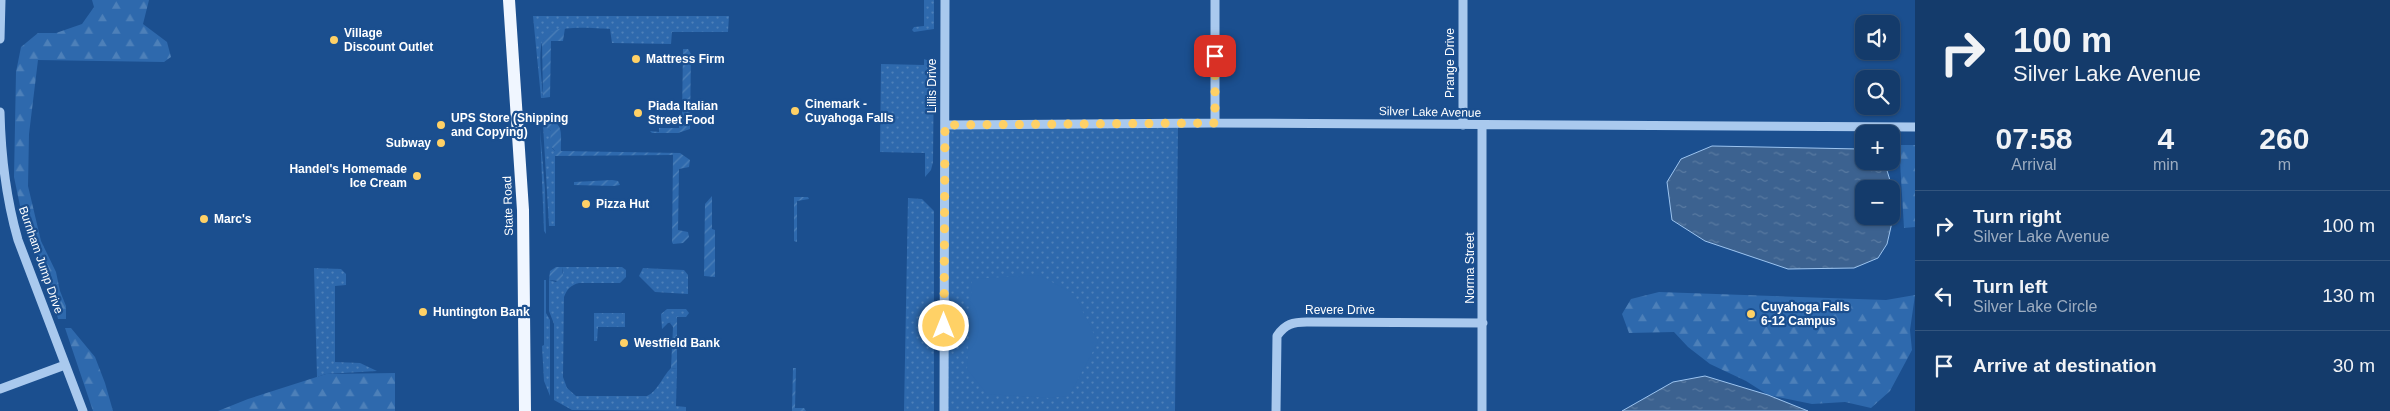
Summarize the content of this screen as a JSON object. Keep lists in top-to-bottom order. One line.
{"streets":{"main road":["State Road"],"street":["Prange Drive","Lillis Drive","Silver Lake Avenue","Burnham Jump Drive","Norma Street","Revere Drive"]},"crossings":[["Prange Drive","Silver Lake Avenue"],["Lillis Drive","Silver Lake Avenue"],["Silver Lake Avenue","Norma Street"],["Norma Street","Revere Drive"]],"places":["Village Discount Outlet","Mattress Firm","Cinemark - Cuyahoga Falls","Piada Italian Street Food","UPS Store (Shipping and Copying)","Subway","Handel's Homemade Ice Cream","Pizza Hut","Marc's","Huntington Bank","Cuyahoga Falls 6-12 Campus","Westfield Bank"],"page":{"turn":["100 m","Silver Lake Avenue"],"map_buttons":["+","−"],"eta":["07:58","Arrival","4","min","260","m"],"list":[{"name":"Turn right","note":"Silver Lake Avenue","value":"100 m"},{"name":"Turn left","note":"Silver Lake Circle","value":"130 m"},{"name":"Arrive at destination","value":"30 m"}]}}
